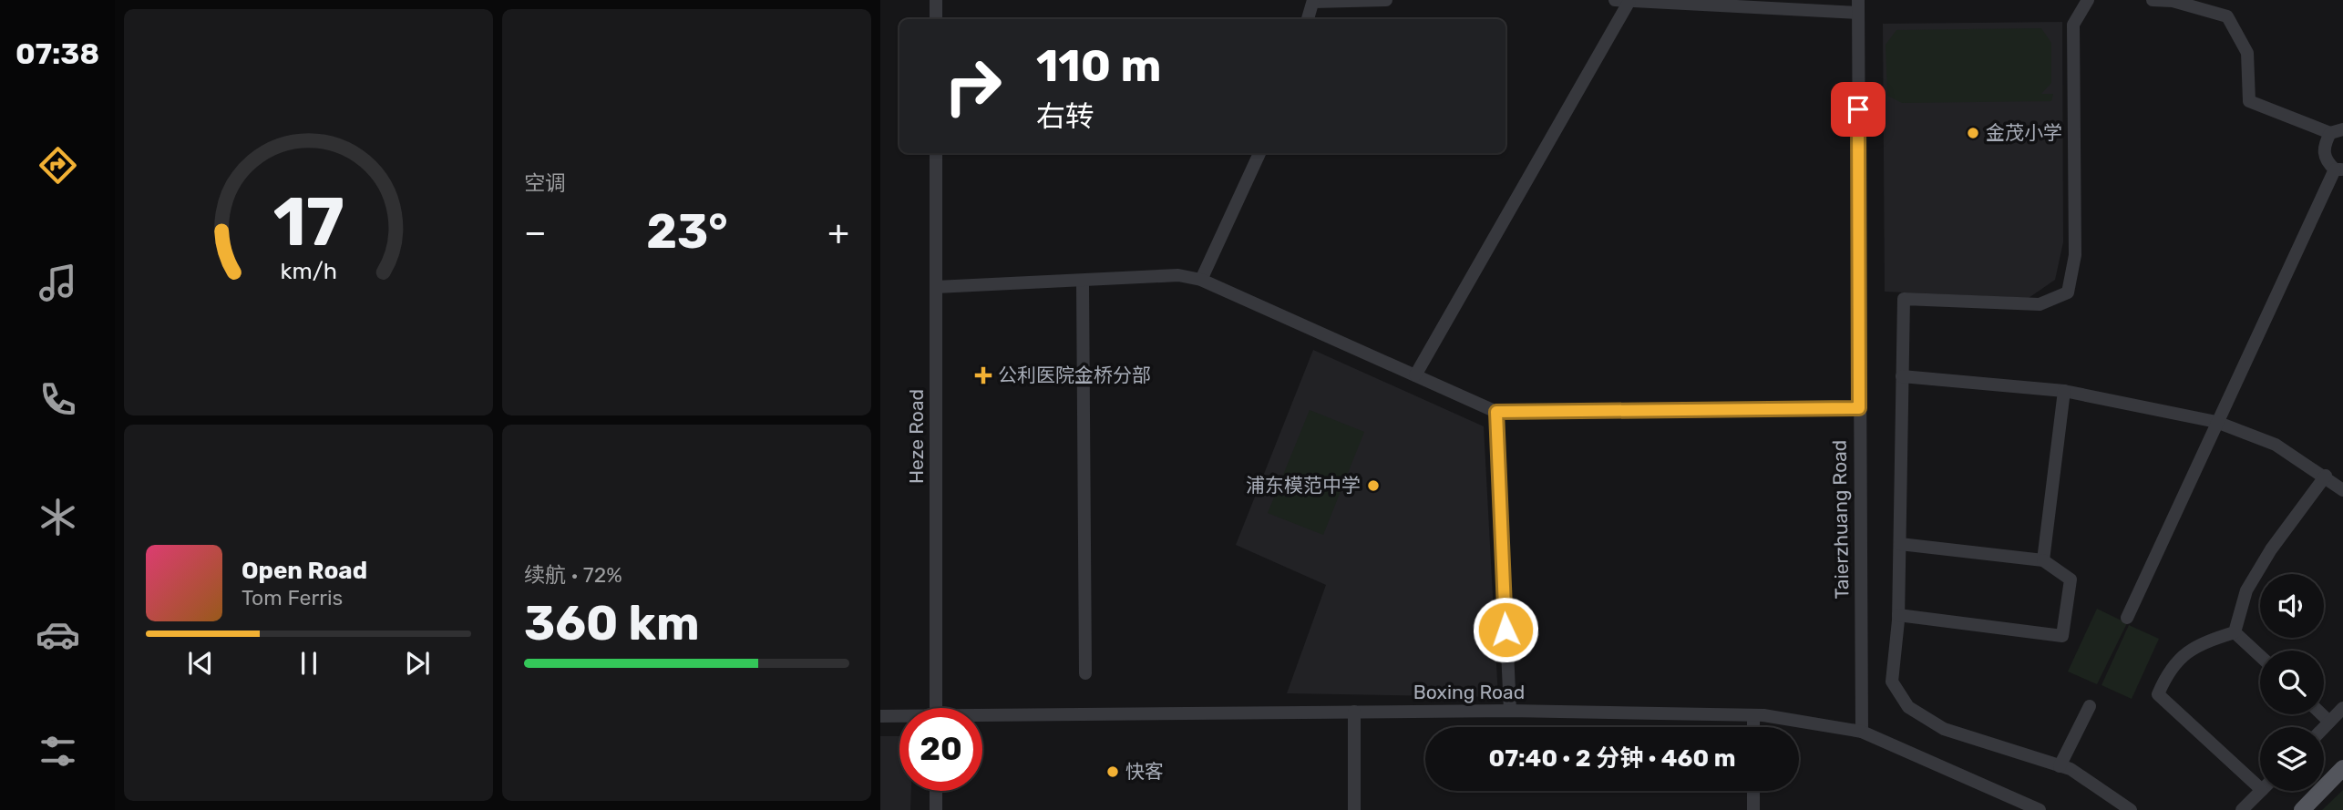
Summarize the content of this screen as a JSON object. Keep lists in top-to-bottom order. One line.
{"streets":{"street":["Heze Road","Taierzhuang Road","Boxing Road"]},"crossings":[["Taierzhuang Road","Boxing Road"]],"places":{"other":["金茂小学","浦东模范中学","快客"],"health":["公利医院金桥分部"]},"page":{"tabs":"07:38","tile":["空调",["续航 · 72%","360 km"]],"turn":["110 m","右转"],"heat":["−","23°","+"],"song":["Open Road","Tom Ferris"],"limit":"20","trip":"07:40 · 2 分钟 · 460 m","gauge":["17","km/h"]}}
